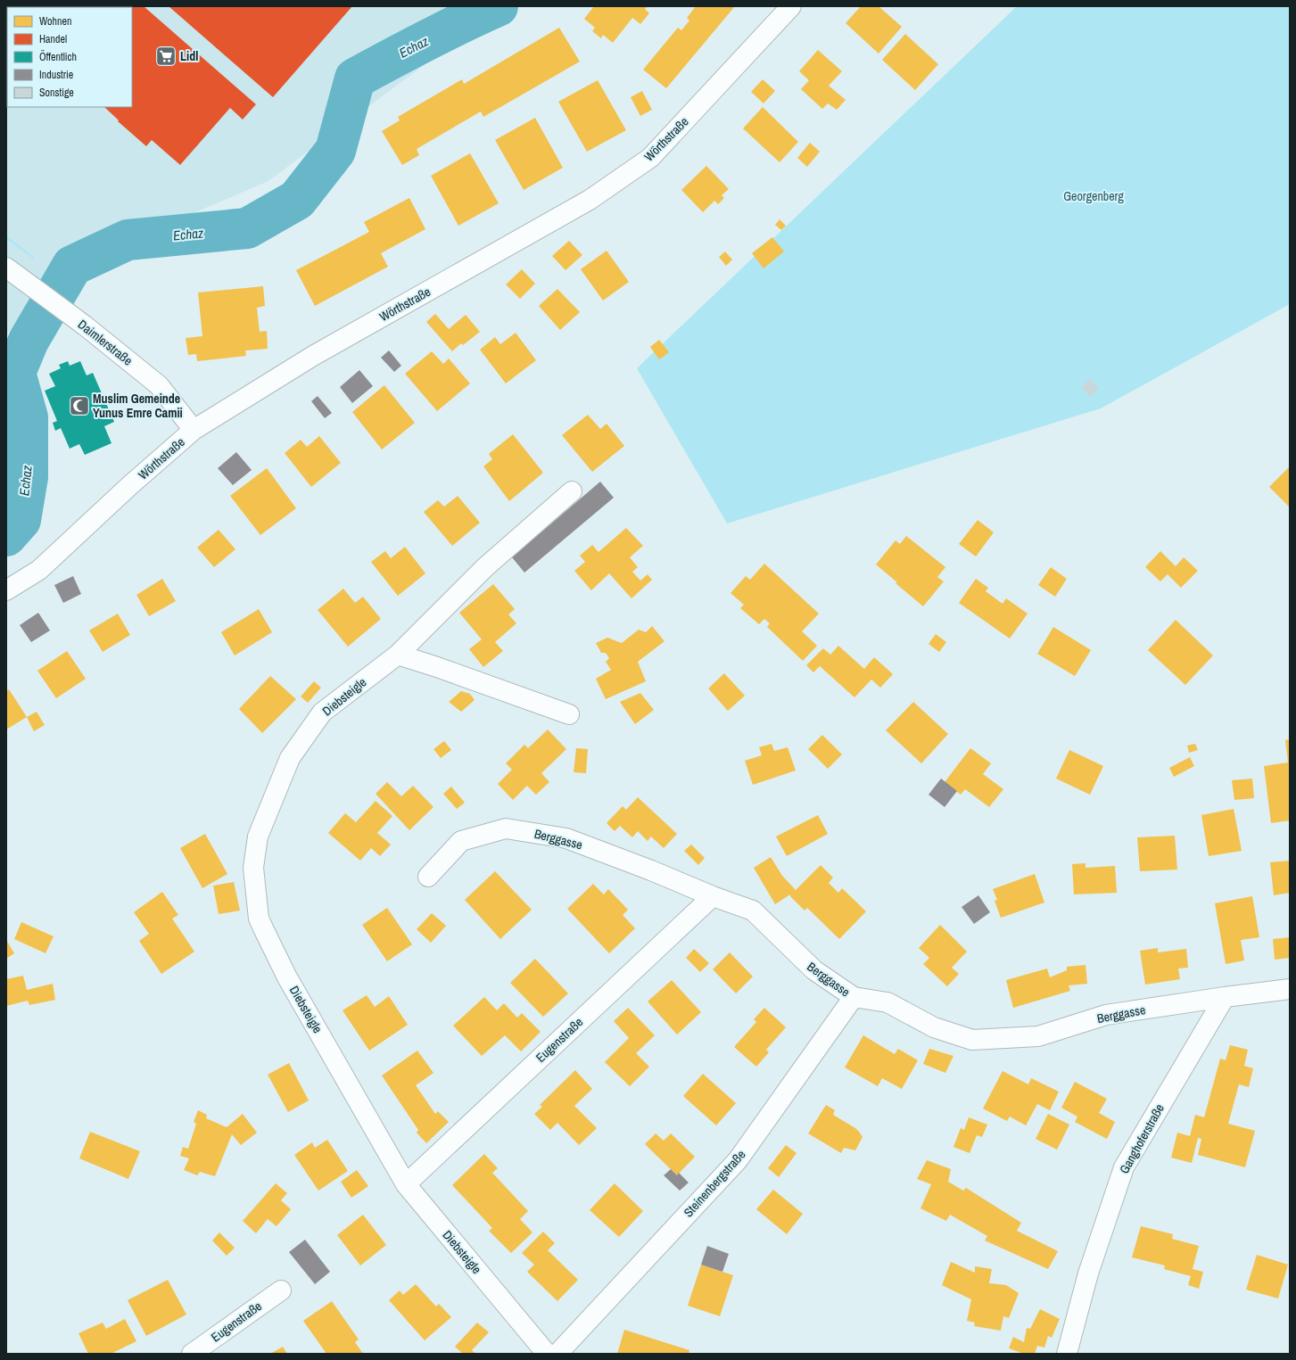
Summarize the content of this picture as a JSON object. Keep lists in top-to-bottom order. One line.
{"streets":{"street":["Wörthstraße","Daimlerstraße","Diebsteigle","Berggasse","Eugenstraße","Ganghoferstraße","Steinenbergstraße"]},"crossings":[["Wörthstraße","Daimlerstraße"],["Diebsteigle","Eugenstraße"],["Berggasse","Eugenstraße"],["Berggasse","Ganghoferstraße"],["Berggasse","Steinenbergstraße"]],"water":["Echaz"],"parks":["Georgenberg"],"places":{"supermarket":["Lidl"],"mosque":["Muslim Gemeinde Yunus Emre Camii"]},"legend":["Wohnen","Handel","Öffentlich","Industrie","Sonstige"]}
